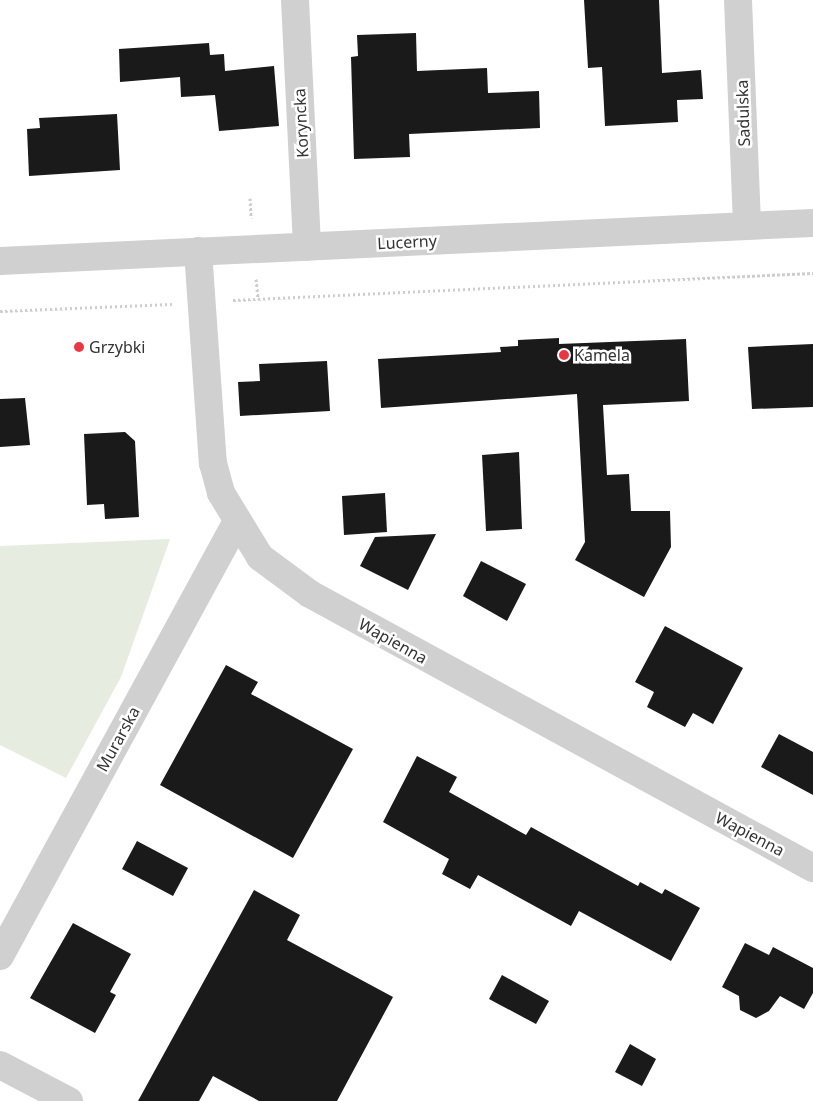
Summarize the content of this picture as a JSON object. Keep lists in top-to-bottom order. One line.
{"streets":{"street":["Sadulska","Koryncka","Lucerny","Wapienna","Murarska"]},"crossings":[["Sadulska","Lucerny"],["Koryncka","Lucerny"],["Lucerny","Wapienna"],["Wapienna","Murarska"]],"places":["Grzybki","Kamela"]}
